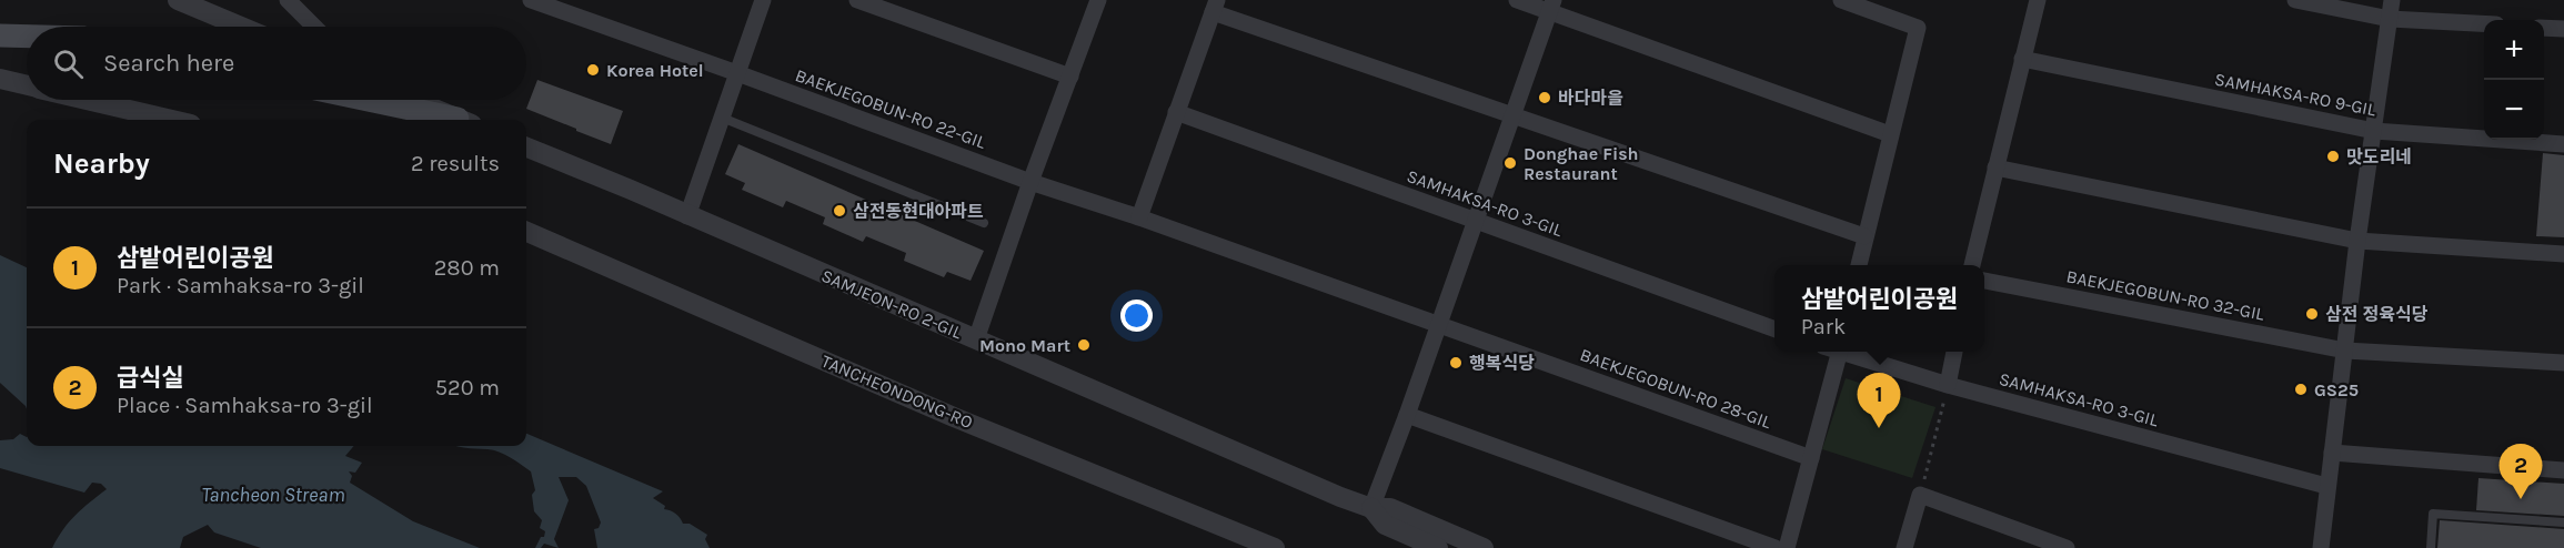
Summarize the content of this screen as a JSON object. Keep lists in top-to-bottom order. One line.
{"streets":{"street":["SAMHAKSA-RO 9-GIL","BAEKJEGOBUN-RO 22-GIL","SAMHAKSA-RO 3-GIL","BAEKJEGOBUN-RO 32-GIL","SAMJEON-RO 2-GIL","BAEKJEGOBUN-RO 28-GIL","TANCHEONDONG-RO"]},"crossings":[["BAEKJEGOBUN-RO 22-GIL","BAEKJEGOBUN-RO 28-GIL"]],"water":["Tancheon Stream"],"places":["Korea Hotel","바다마을","맛도리네","Donghae Fish Restaurant","삼전동현대아파트","삼전 정육식당","Mono Mart","행복식당","GS25"],"page":{"map_buttons":["+","−"],"search":"Search here","heading":["Nearby","2 results"],"list":[{"mark":"1","name":"삼밭어린이공원","note":"Park · Samhaksa-ro 3-gil","value":"280 m"},{"mark":"2","name":"급식실","note":"Place · Samhaksa-ro 3-gil","value":"520 m"}],"popup":["삼밭어린이공원","Park"],"pins":["1","2"]}}
